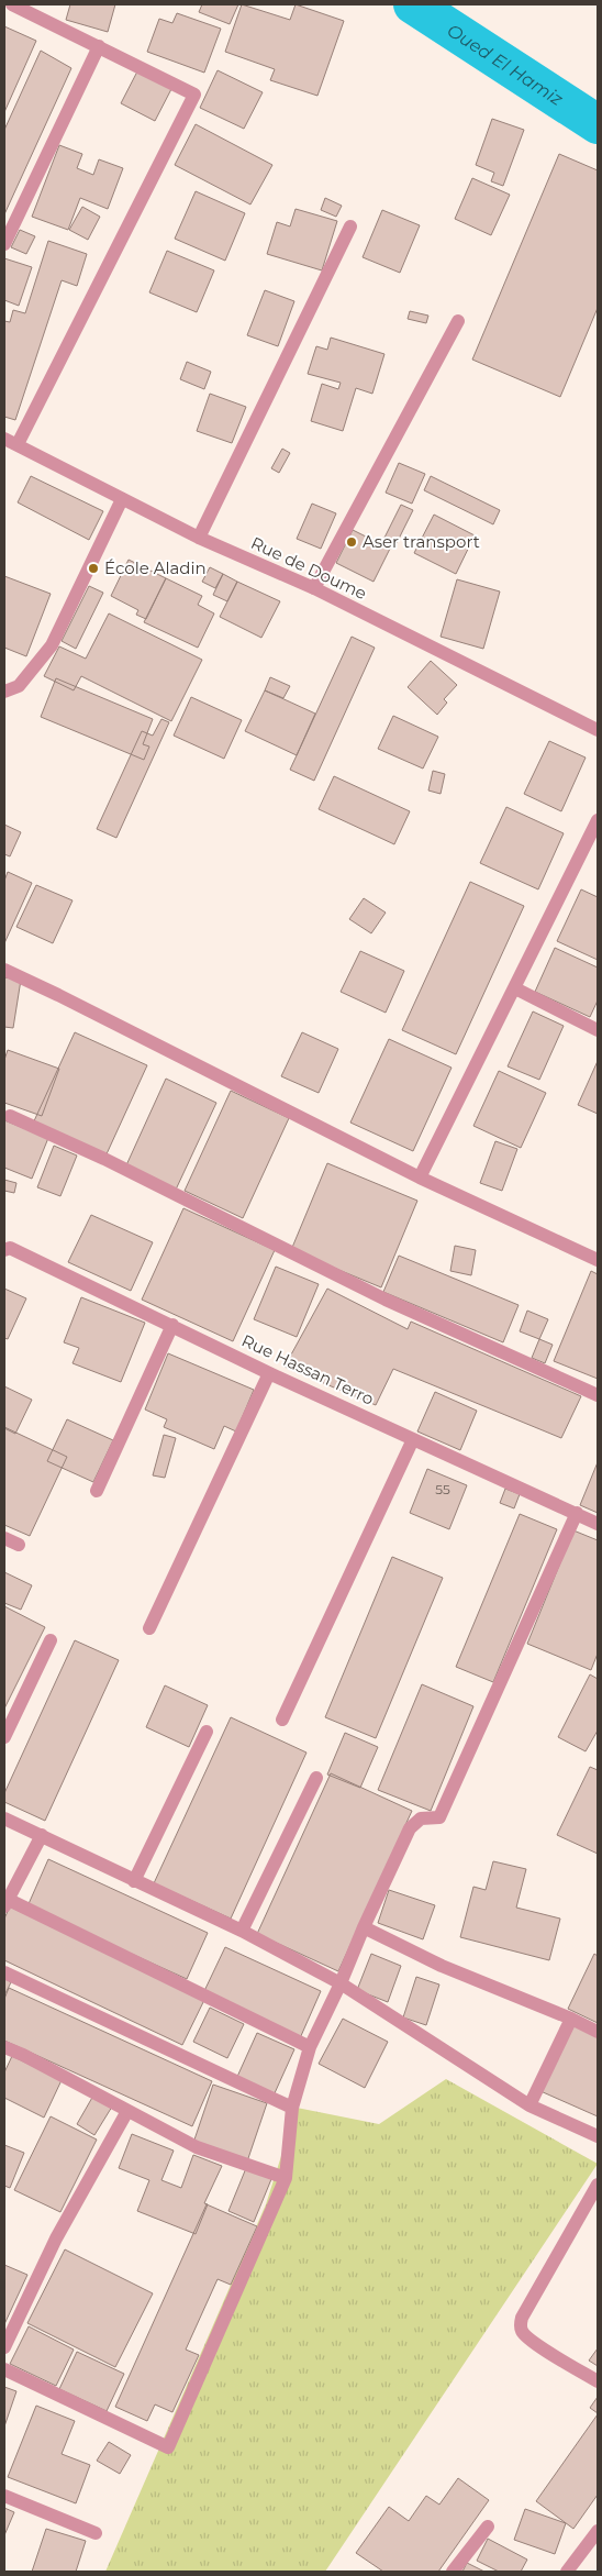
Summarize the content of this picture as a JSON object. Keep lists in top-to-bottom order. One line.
{"streets":{"street":["Rue de Doume","Rue Hassan Terro"]},"water":["Oued El Hamiz"],"places":["Aser transport","École Aladin"],"house_numbers":["55"]}
